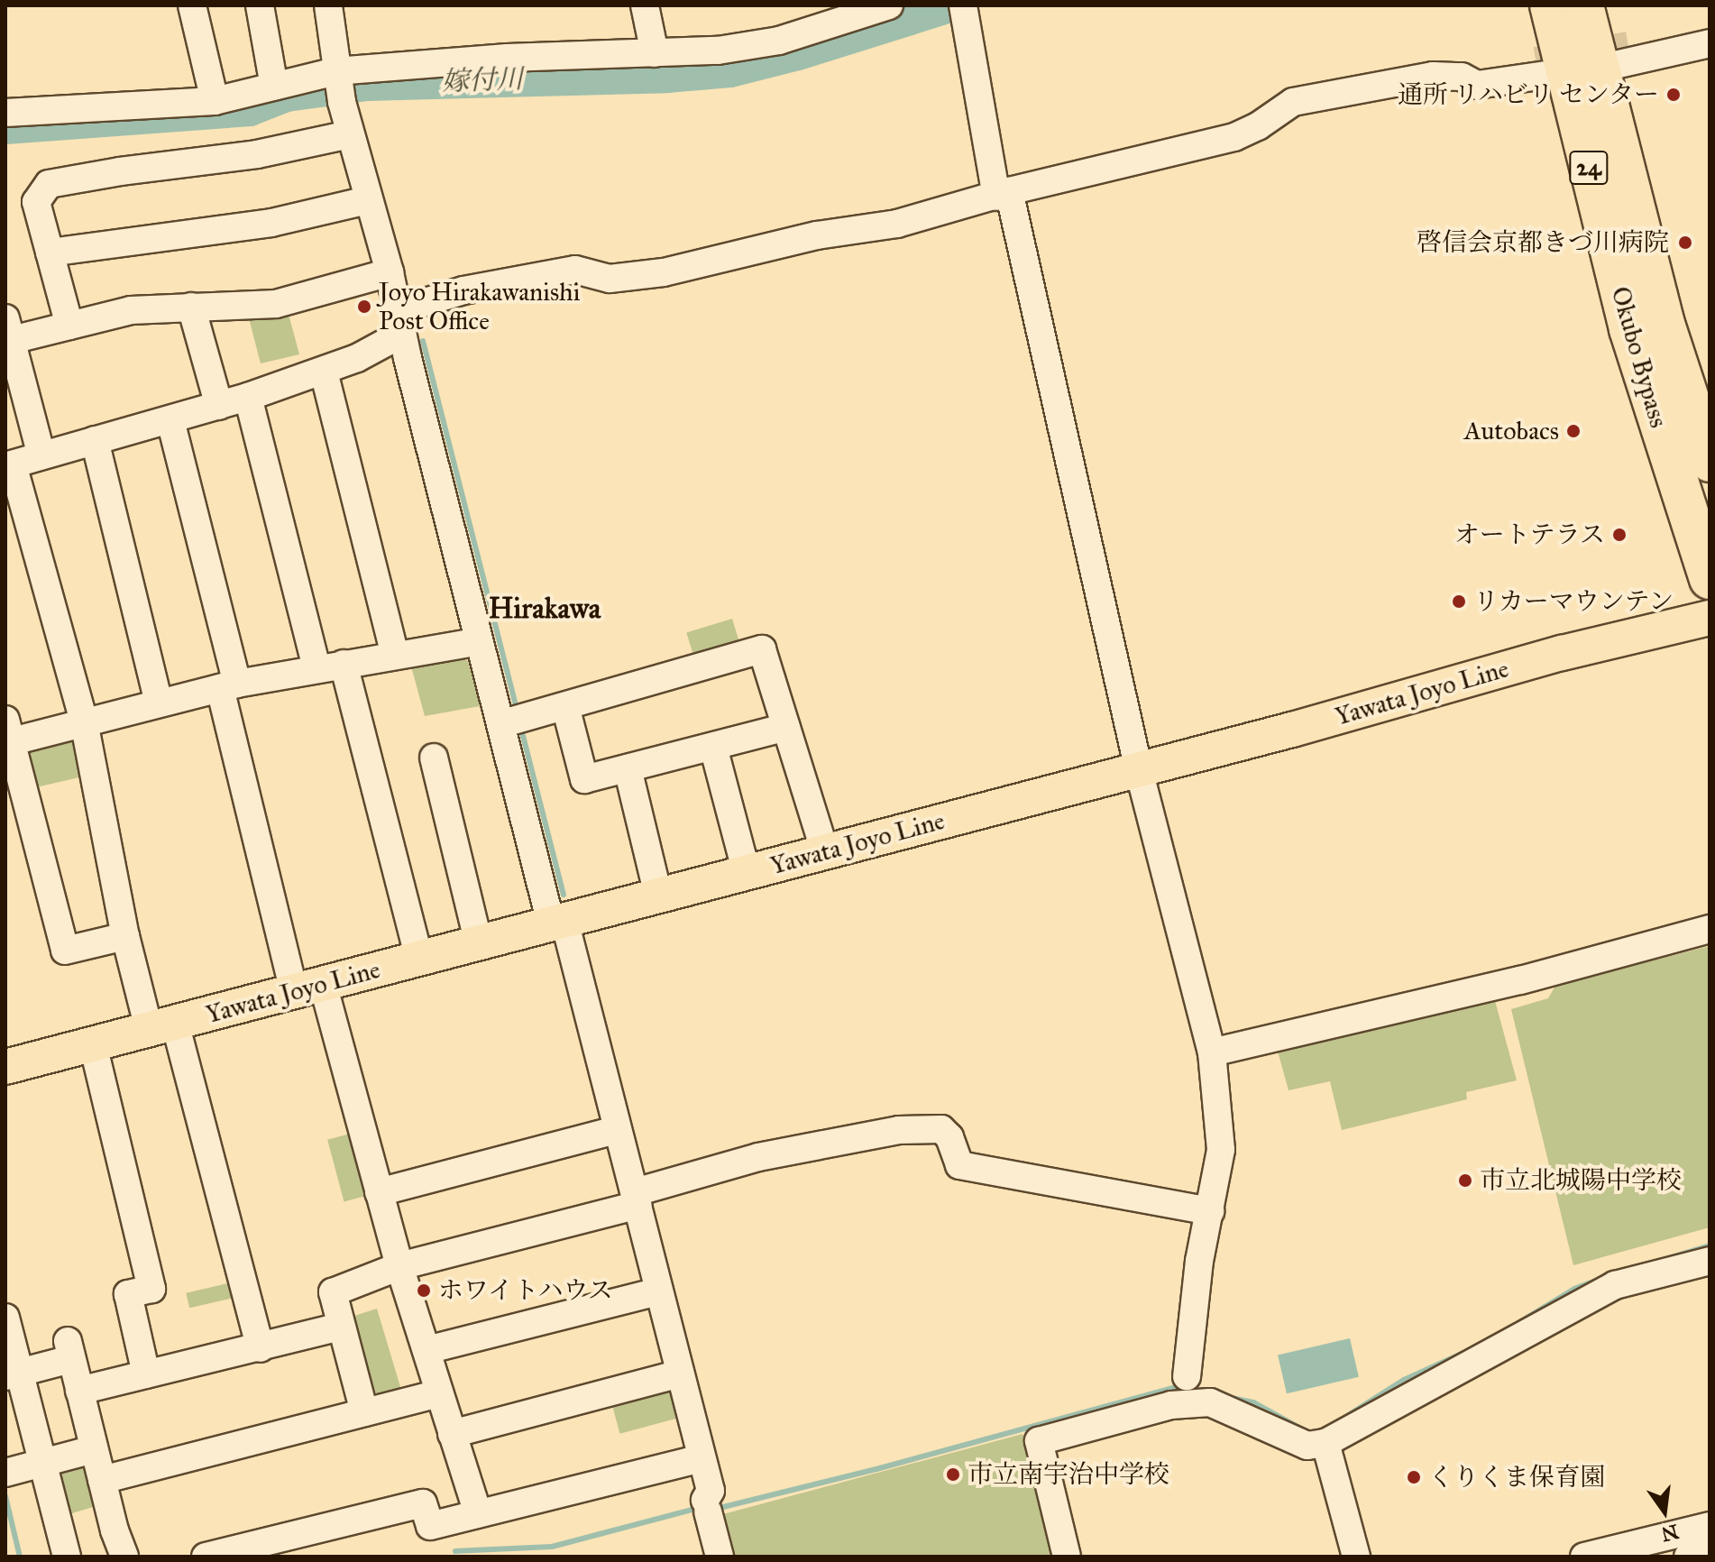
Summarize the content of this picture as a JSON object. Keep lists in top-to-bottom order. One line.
{"streets":{"highway":["24","Okubo Bypass"],"main road":["Yawata Joyo Line"]},"districts":["Hirakawa"],"water":["嫁付川"],"places":["通所 リハビリ センター","啓信会京都きづ川病院","Joyo Hirakawanishi Post Office","Autobacs","オートテラス","リカーマウンテン","市立北城陽中学校","ホワイトハウス","市立南宇治中学校","くりくま保育園"],"north":"bottom"}
